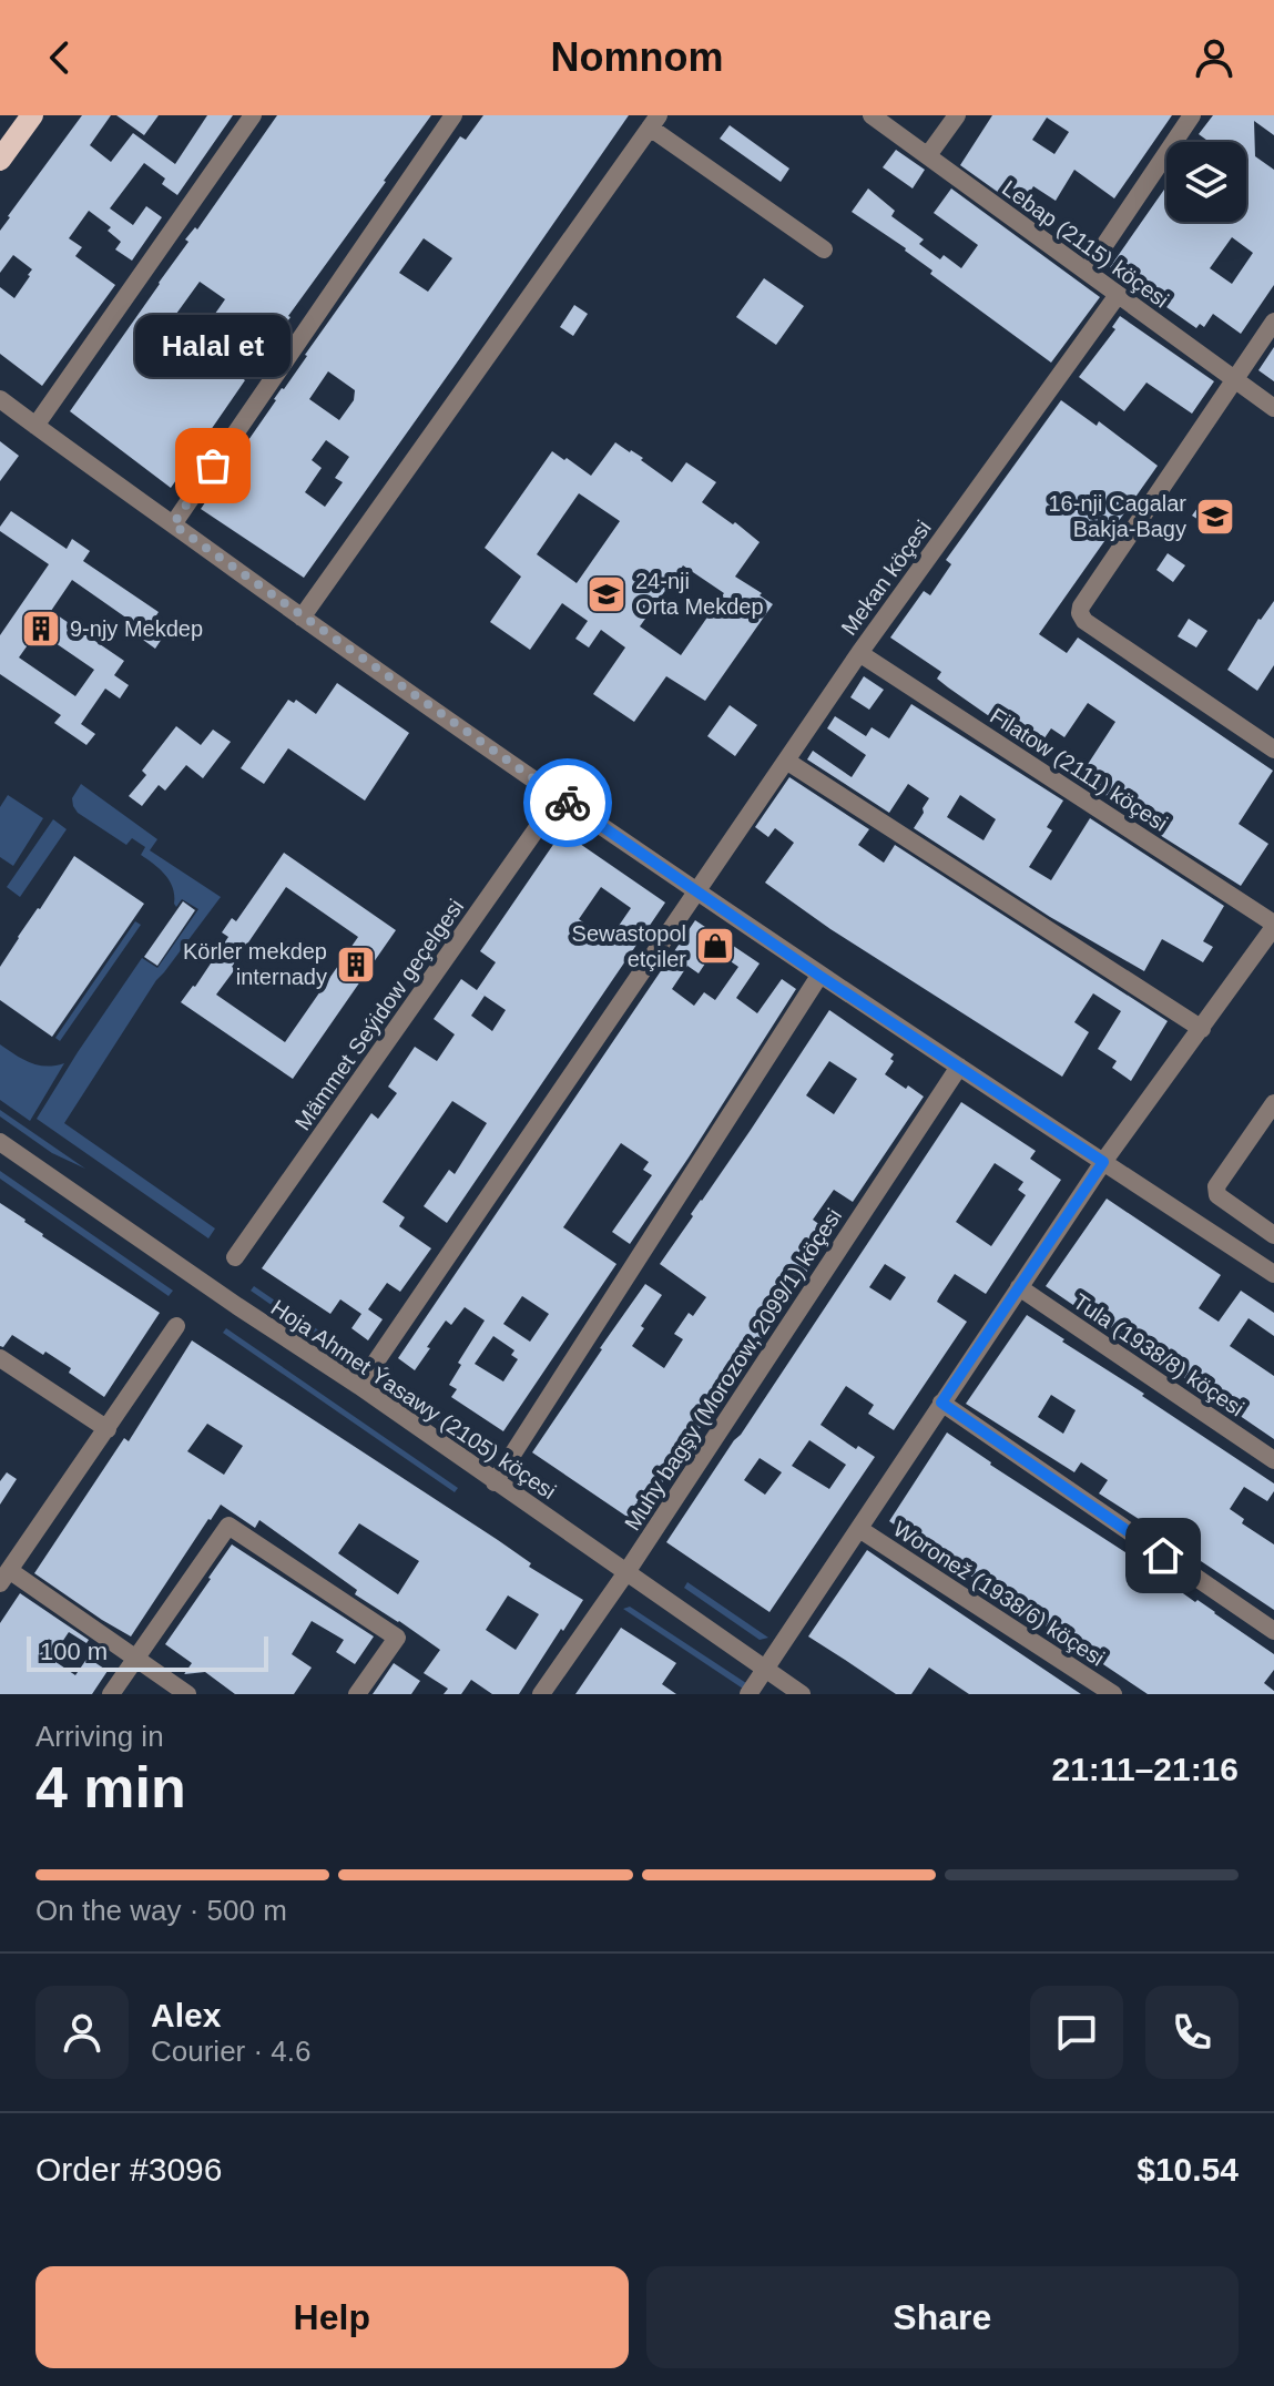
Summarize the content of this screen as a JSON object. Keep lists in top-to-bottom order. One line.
{"streets":{"street":["Lebap (2115) köçesi","Mekan köçesi","Filatow (2111) köçesi","Mämmet Seýidow geçelgesi","Tula (1938/8) köçesi","Muhy bagşy (Morozow, 2099/1) köçesi","Hoja Ahmet Ýasawy (2105) köçesi","Woronež (1938/6) köçesi"]},"crossings":[["Lebap (2115) köçesi","Mekan köçesi"],["Mekan köçesi","Filatow (2111) köçesi"],["Mekan köçesi","Hoja Ahmet Ýasawy (2105) köçesi"],["Muhy bagşy (Morozow, 2099/1) köçesi","Hoja Ahmet Ýasawy (2105) köçesi"]],"places":{"other":["Halal et"],"school or university":["16-nji Cagalar Bakja-Bagy","24-nji Orta Mekdep"],"building":["9-njy Mekdep","Körler mekdep internady"],"shop":["Sewastopol etçiler"]},"scale_bar":"100 m","page":{"header":"Nomnom","bubble":"Halal et","scale":"100 m","heading":["4 min","Arriving in","21:11–21:16"],"panel":["Alex","Courier · 4.6","Order #3096","$10.54"],"bar":"On the way · 500 m","buttons":["Help","Share"]}}
